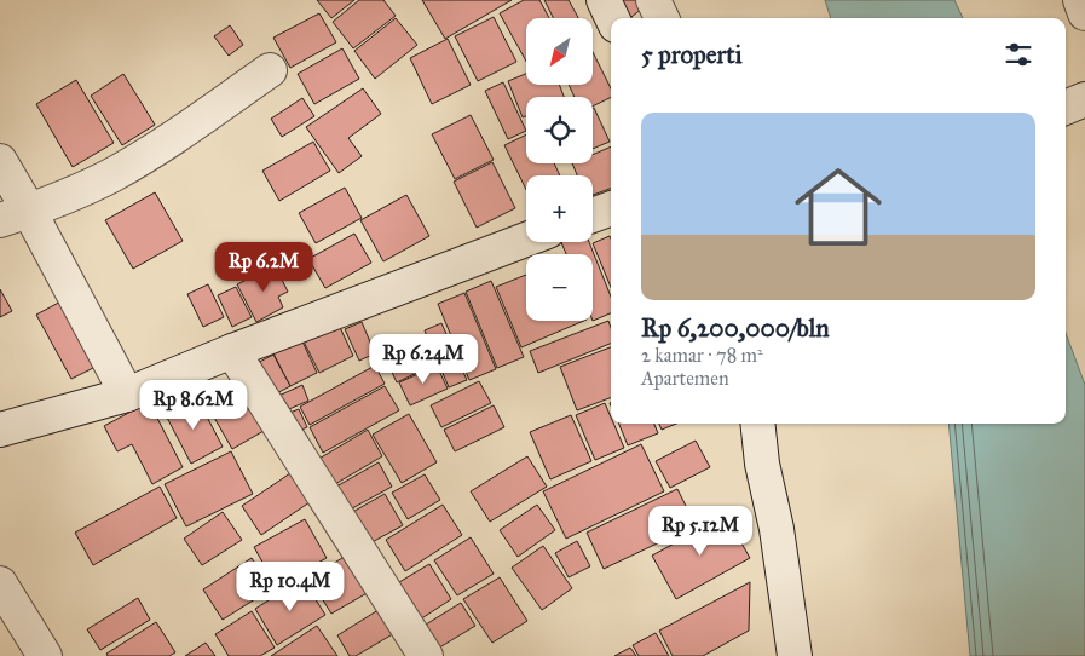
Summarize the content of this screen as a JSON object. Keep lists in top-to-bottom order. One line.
{"north":"bottom left","page":{"map_buttons":["+","−"],"heading":"5 properti","list":[{"name":"Rp 6,200,000/bln","note":"2 kamar · 78 m² · Apartemen"}],"price":["Rp 6.2M","Rp 6.24M","Rp 8.62M","Rp 5.12M","Rp 10.4M"]}}
